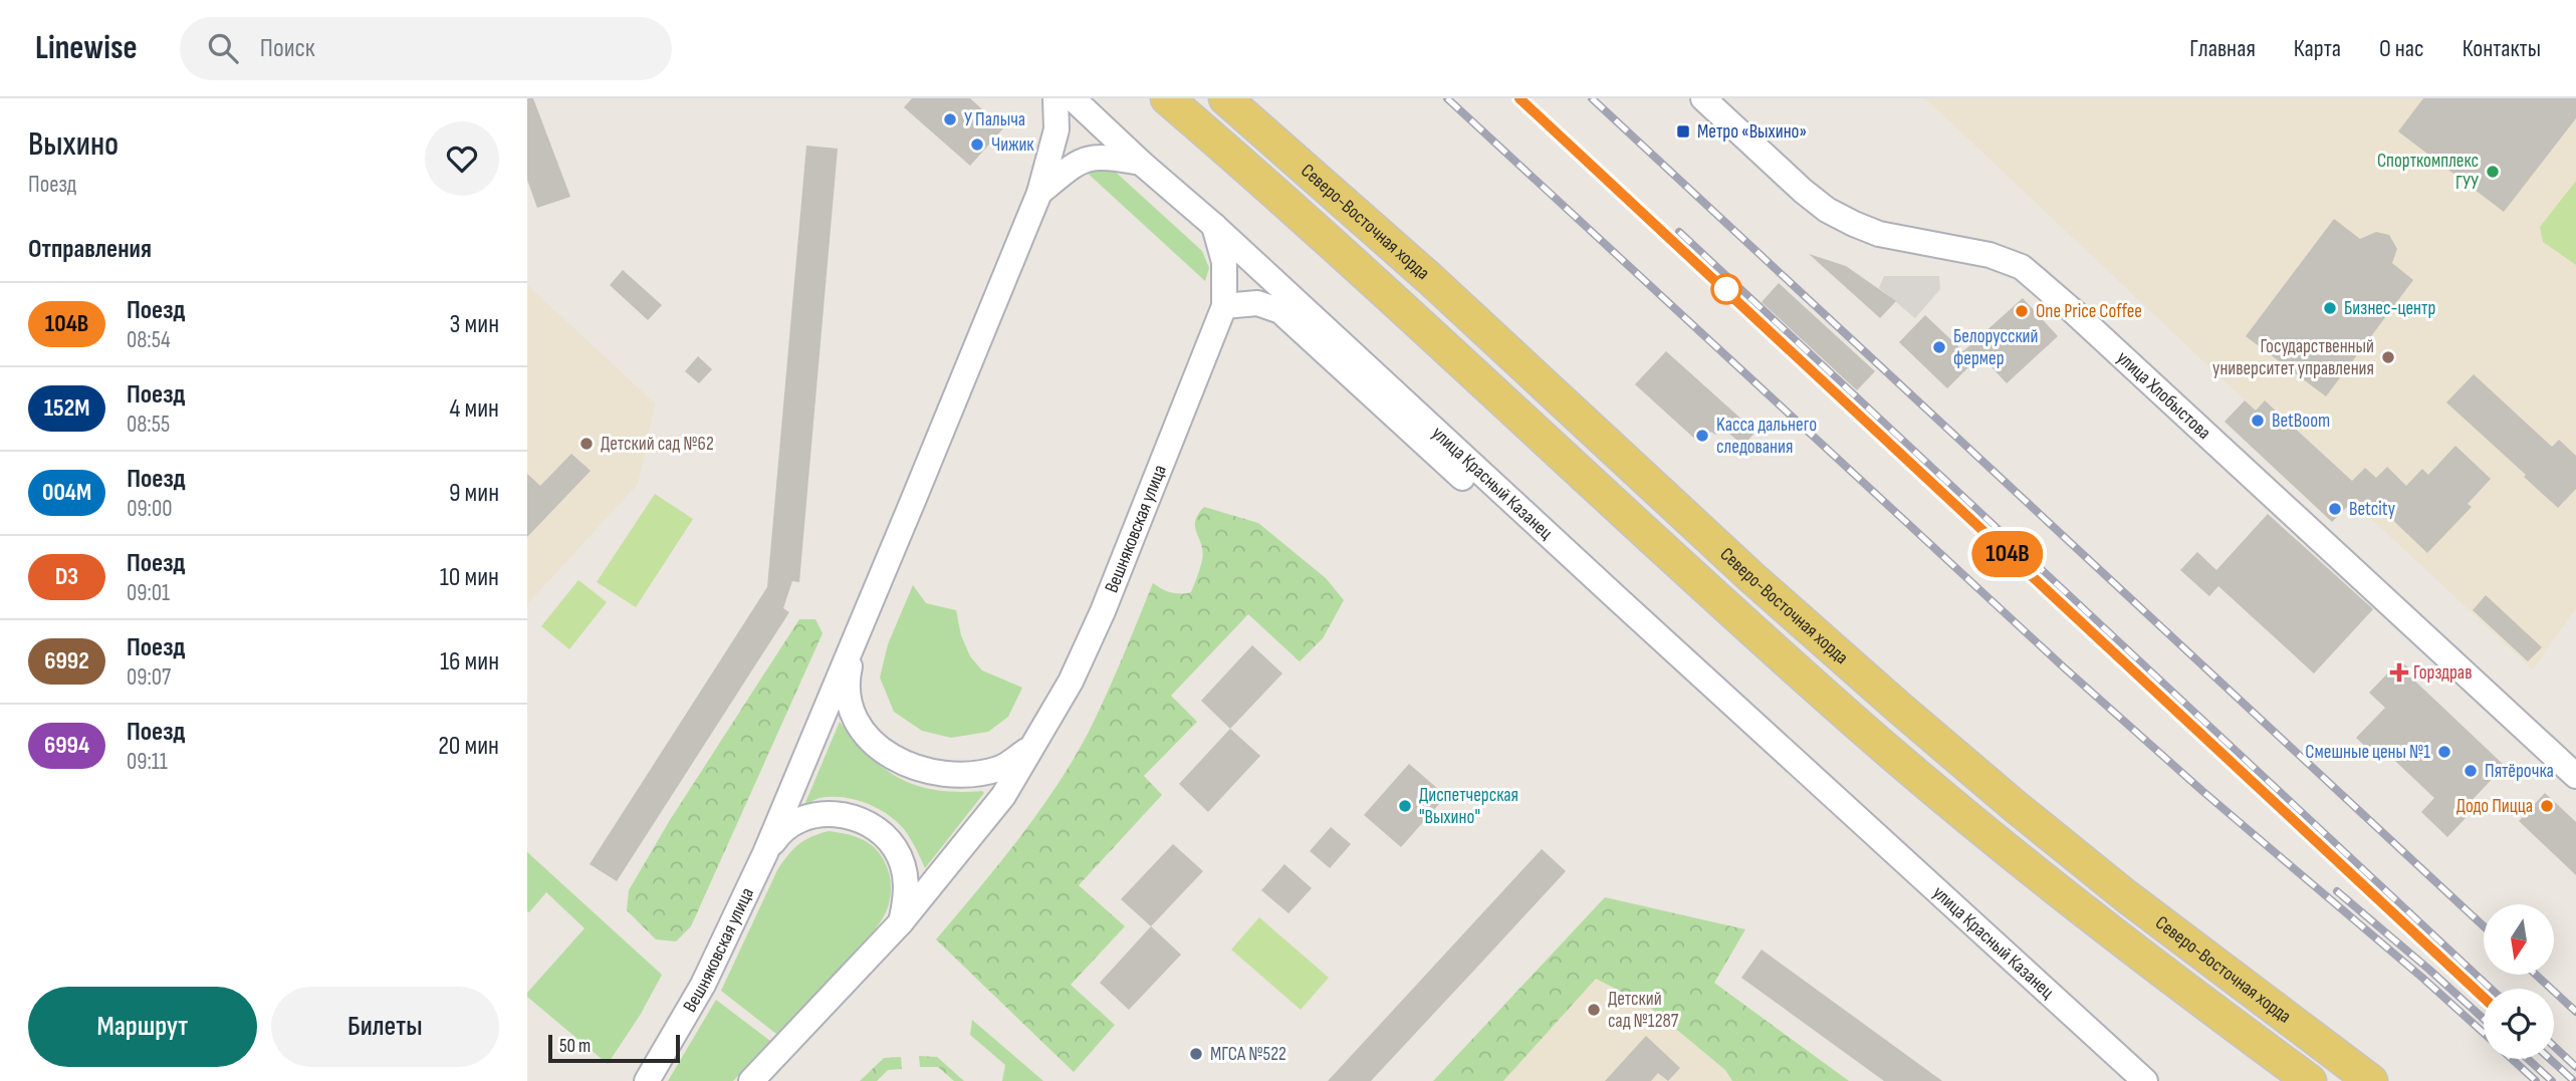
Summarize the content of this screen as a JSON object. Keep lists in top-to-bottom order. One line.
{"streets":{"main road":["Северо-Восточная хорда"],"street":["улица Хлобыстова","улица Красный Казанец","Вешняковская улица"]},"crossings":[["улица Красный Казанец","Вешняковская улица"]],"places":{"other":["У Палыча","Чижик","Спорткомплекс ГУУ","Бизнес-центр","One Price Coffee","Белорусский фермер","Государственный университет управления","BetBoom","Kасса дальнего следования","Детский сад №62","Betcity","Смешные цены №1","Пятёрочка","Диспетчерская \"Выхино\"","Додо Пицца","Детский сад №1287","МГСА №522"],"transit":["Метро «Выхино»"],"health":["Горздрав"]},"scale_bar":"50 m","north":"bottom","page":{"header":"Linewise","search":"Поиск","nav":["Главная","Карта","О нас","Контакты"],"heading":[["Выхино","Поезд"],"Отправления"],"on_map":"104В","list":[{"mark":"104В","name":"Поезд","note":"08:54","value":"3 мин"},{"mark":"152М","name":"Поезд","note":"08:55","value":"4 мин"},{"mark":"004М","name":"Поезд","note":"09:00","value":"9 мин"},{"mark":"D3","name":"Поезд","note":"09:01","value":"10 мин"},{"mark":"6992","name":"Поезд","note":"09:07","value":"16 мин"},{"mark":"6994","name":"Поезд","note":"09:11","value":"20 мин"}],"buttons":["Маршрут","Билеты"],"scale":"50 m"}}
